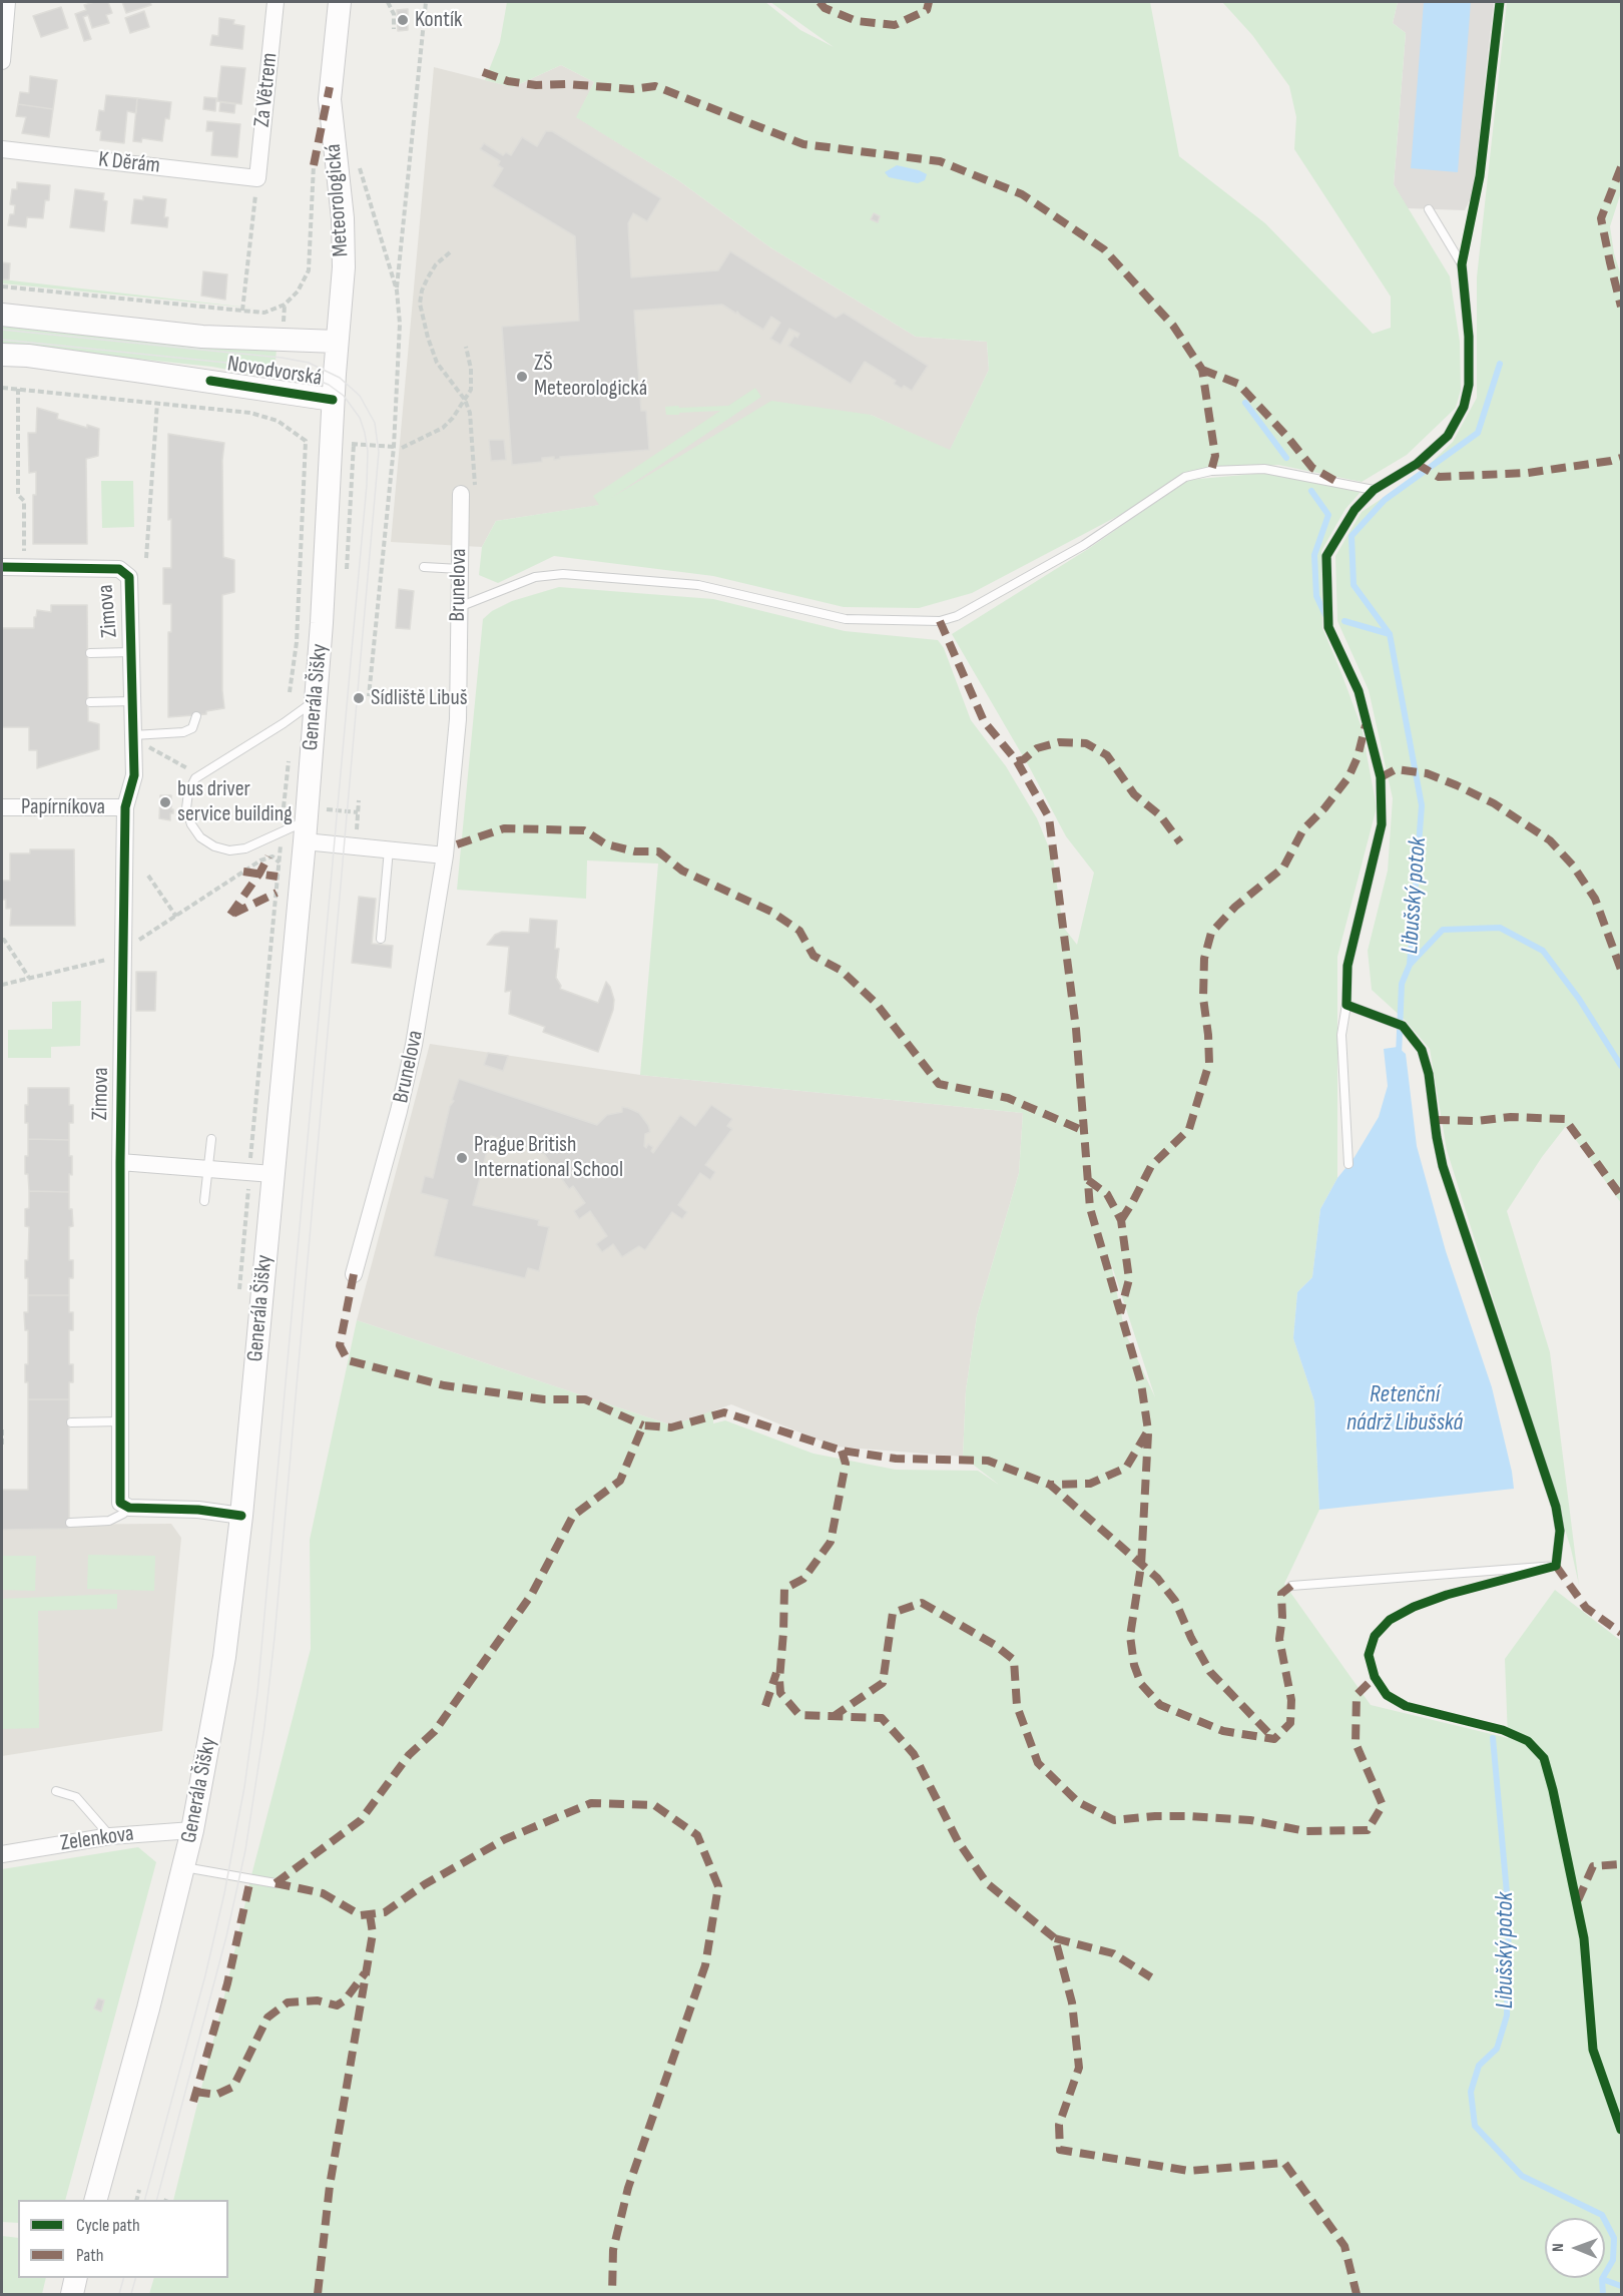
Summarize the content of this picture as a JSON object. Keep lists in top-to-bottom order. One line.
{"streets":{"main road":["Meteorologická","Novodvorská","Generála Šišky"],"street":["Za Větrem","K Děrám","Brunelova","Zimova","Papírníkova","Zelenkova"]},"crossings":[["Za Větrem","K Děrám"],["Meteorologická","Novodvorská"],["Meteorologická","Generála Šišky"],["Novodvorská","Generála Šišky"],["Zimova","Papírníkova"],["Generála Šišky","Zelenkova"]],"water":["Libušský potok","Retenční nádrž Libušská"],"places":["Kontík","ZŠ Meteorologická","Sídliště Libuš","bus driver service building","Prague British International School"],"legend":["Cycle path","Path"],"north":"left"}
